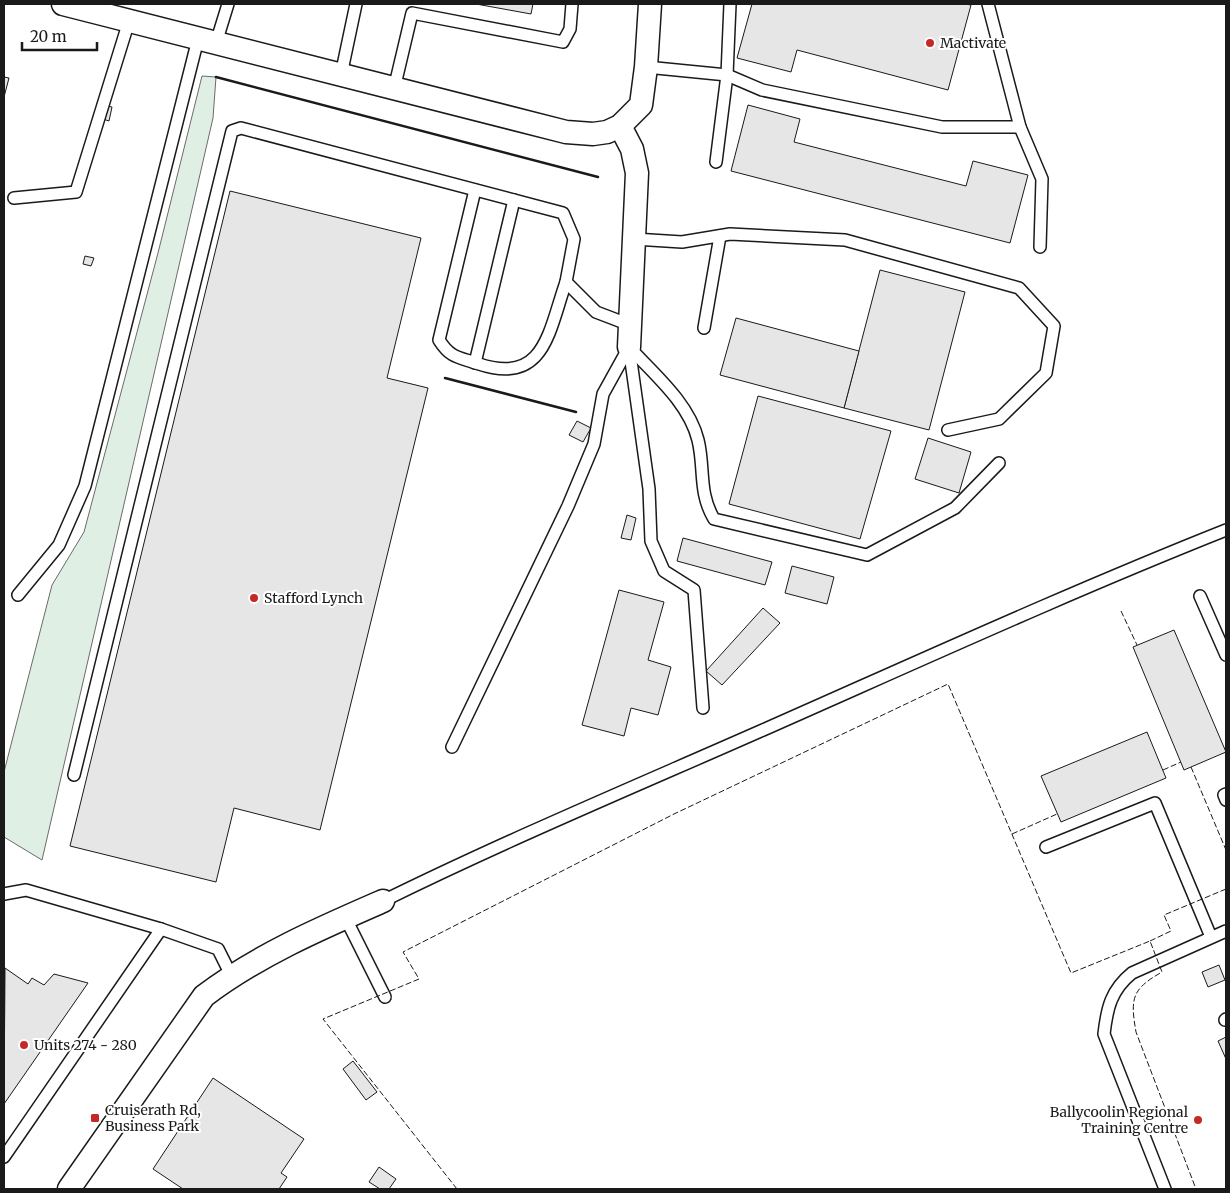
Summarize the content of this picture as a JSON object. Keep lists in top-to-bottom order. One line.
{"places":{"other":["Mactivate","Stafford Lynch","Units 274 - 280","Ballycoolin Regional Training Centre"],"transit":["Cruiserath Rd, Business Park"]},"scale_bar":"20 m"}
